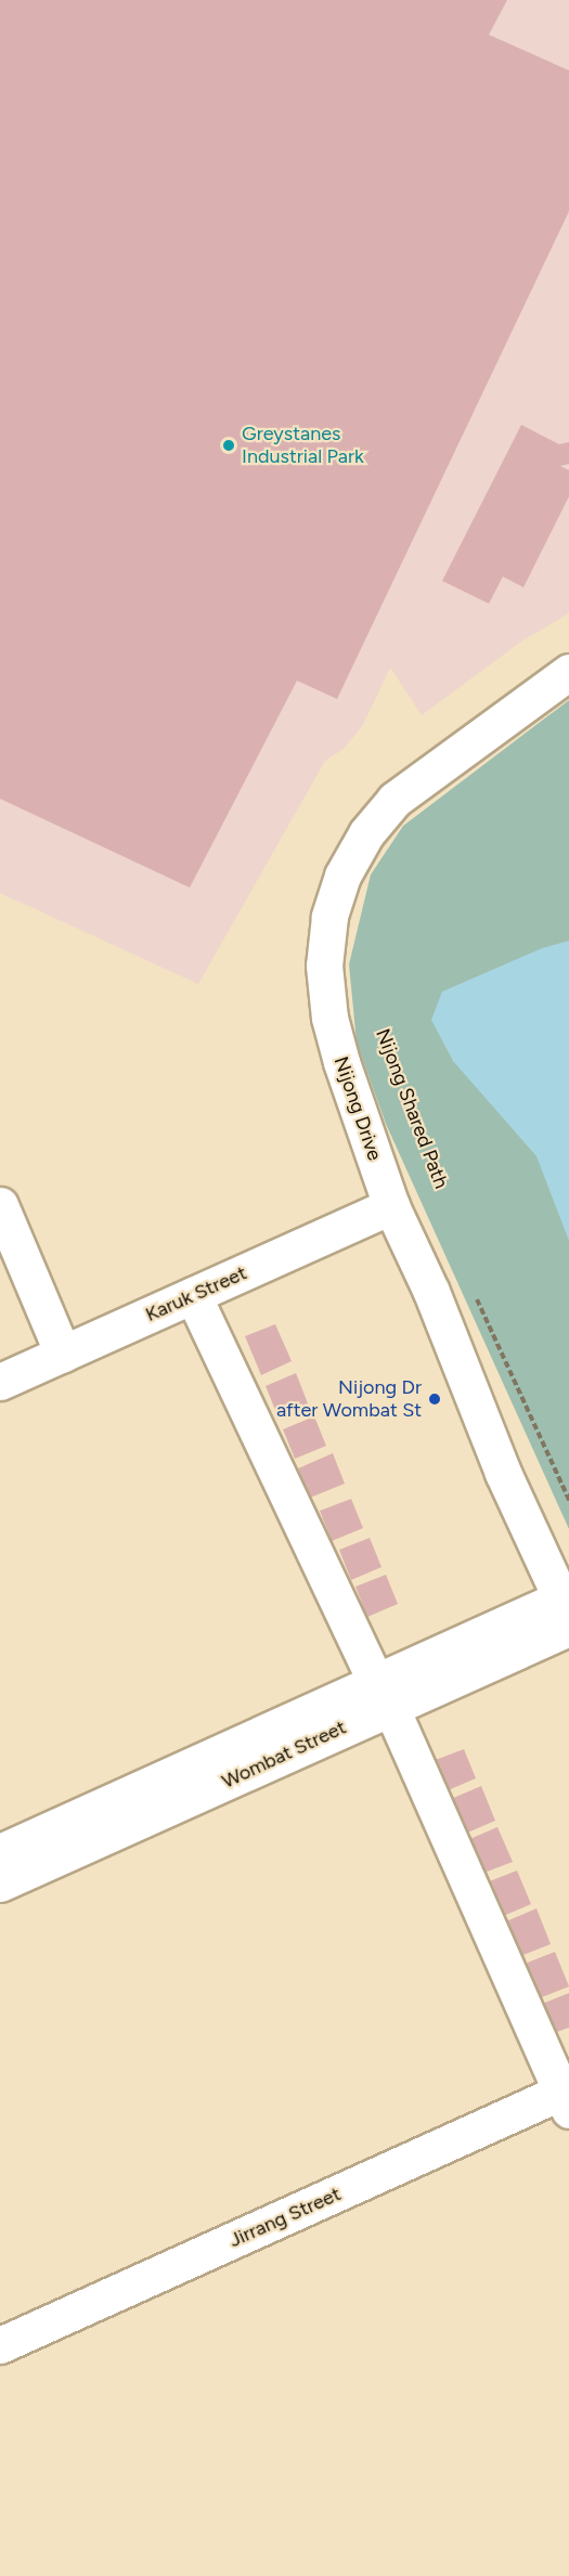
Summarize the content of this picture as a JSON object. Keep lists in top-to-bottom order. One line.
{"streets":{"street":["Nijong Drive","Karuk Street","Wombat Street","Jirrang Street"]},"crossings":[["Nijong Drive","Karuk Street"],["Nijong Drive","Wombat Street"]],"places":["Greystanes Industrial Park","Nijong Dr after Wombat St"]}
